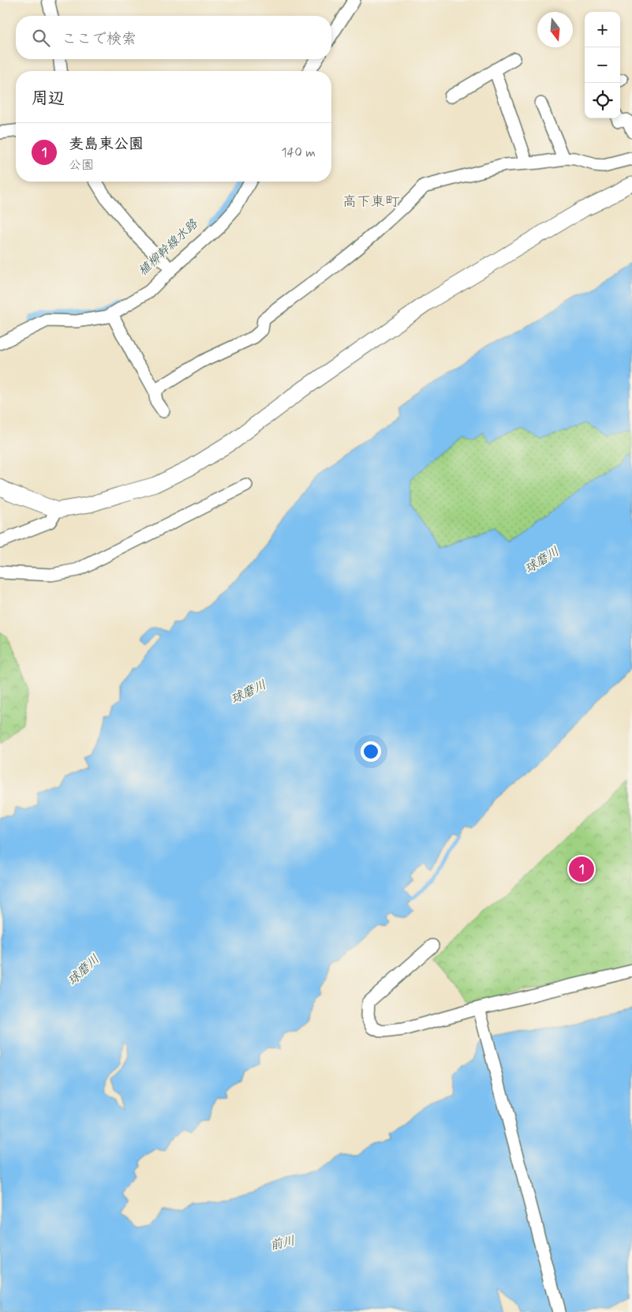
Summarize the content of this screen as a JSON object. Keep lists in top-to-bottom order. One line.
{"districts":["高下東町"],"water":["植柳幹線水路","球磨川","前川"],"north":"bottom","page":{"map_buttons":["+","−"],"search":"ここで検索","heading":"周辺","list":[{"mark":"1","name":"麦島東公園","note":"公園","value":"140 m"}],"pins":"1"}}
